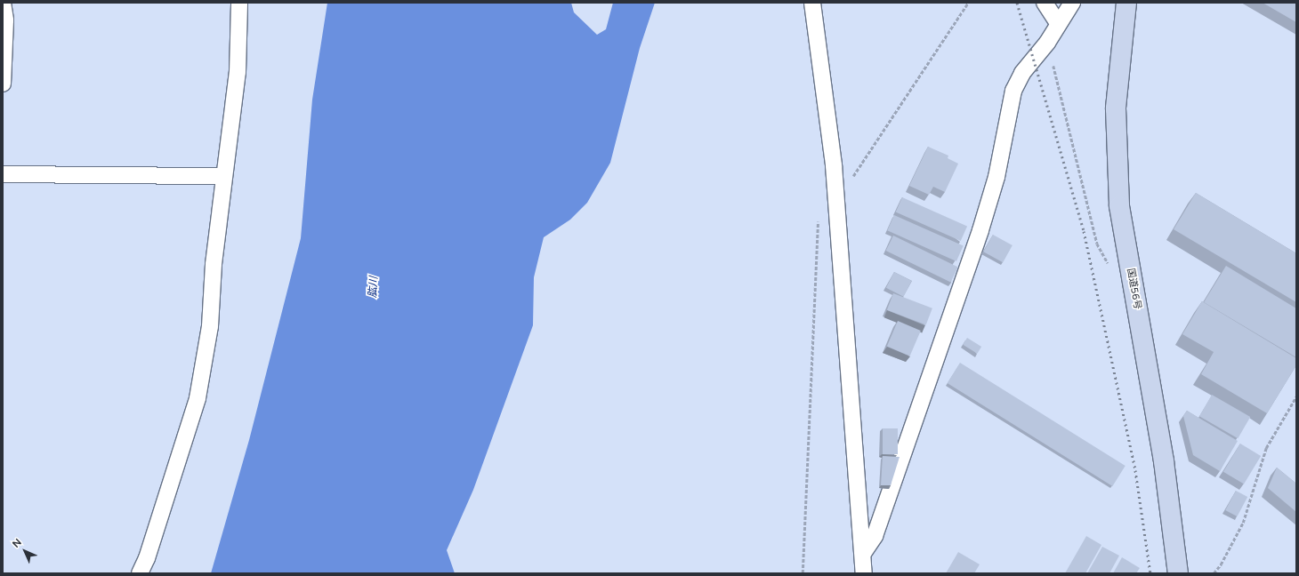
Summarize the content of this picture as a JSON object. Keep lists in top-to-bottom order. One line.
{"streets":{"highway":["国道56号"]},"water":["肱川"],"north":"top left"}
